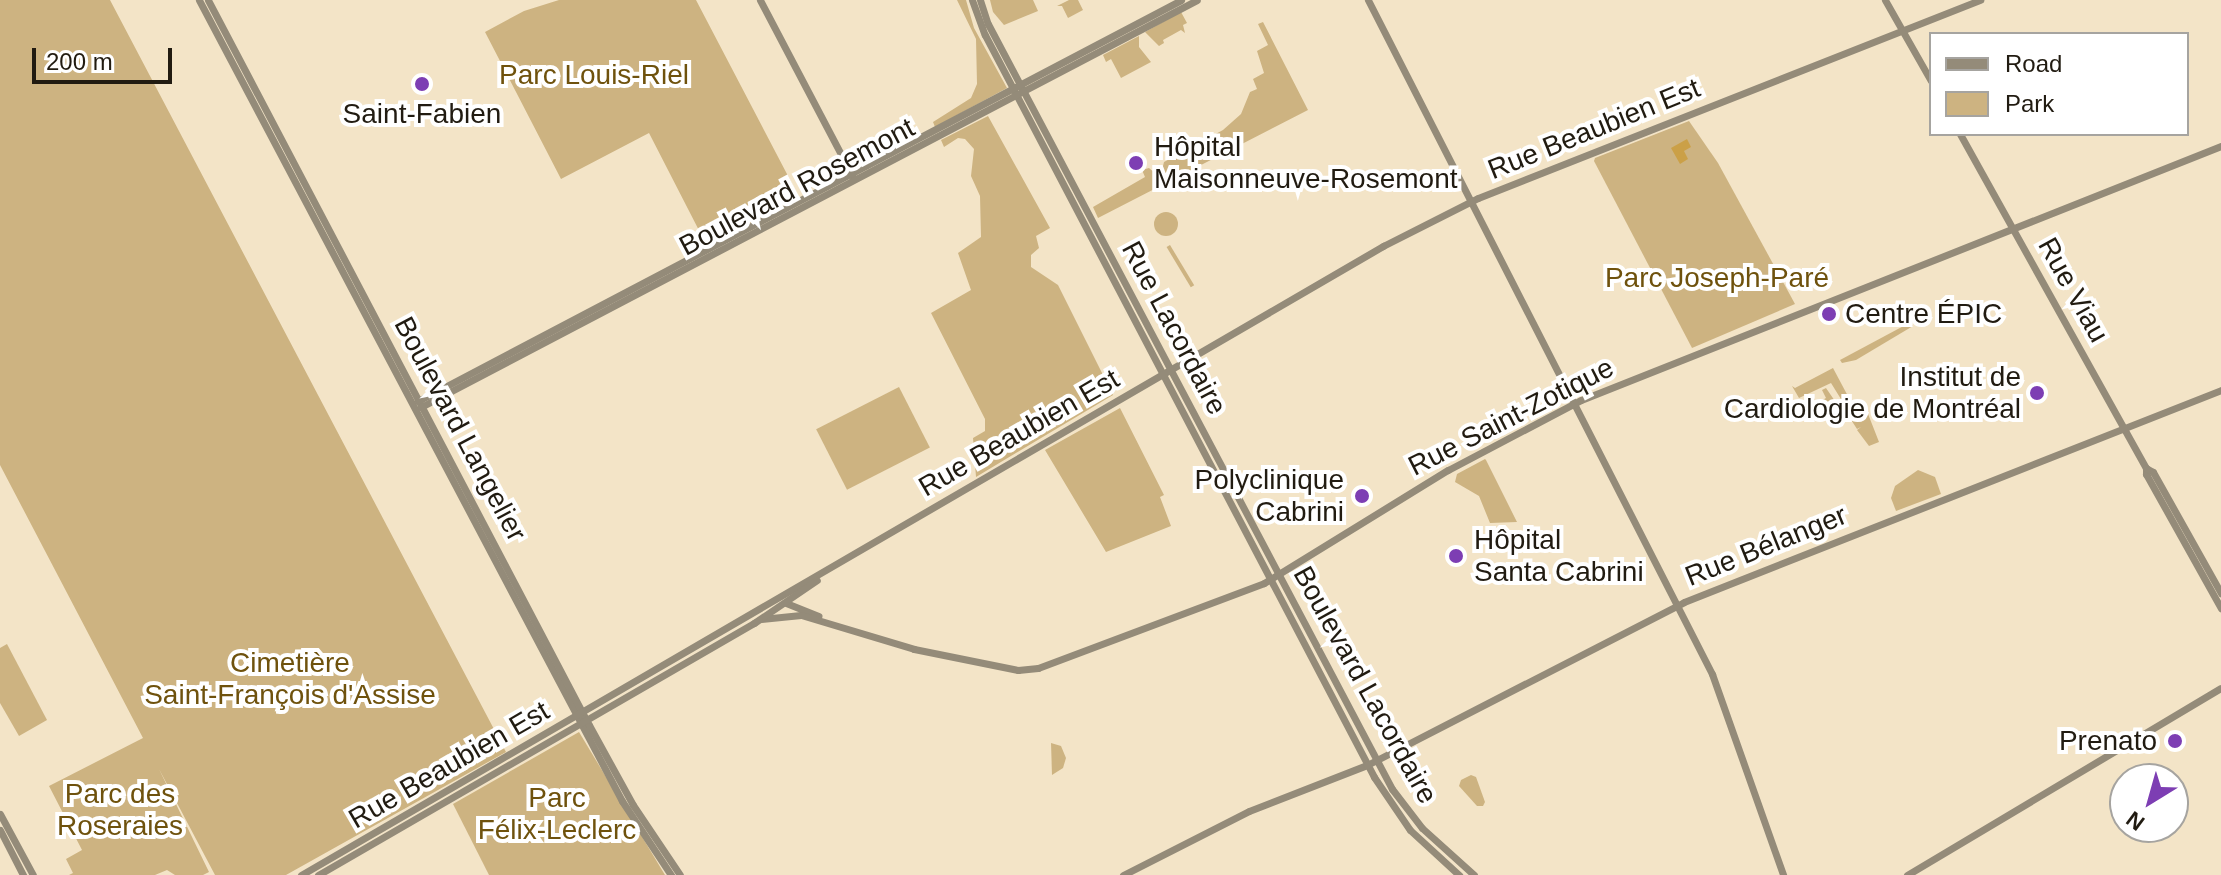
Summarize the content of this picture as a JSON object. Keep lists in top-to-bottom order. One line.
{"streets":{"street":["Rue Beaubien Est","Boulevard Rosemont","Rue Viau","Rue Lacordaire","Rue Saint-Zotique","Boulevard Langelier","Rue Bélanger","Boulevard Lacordaire"]},"crossings":[["Rue Beaubien Est","Rue Lacordaire"],["Rue Beaubien Est","Rue Saint-Zotique"],["Rue Beaubien Est","Boulevard Langelier"],["Boulevard Rosemont","Rue Lacordaire"],["Boulevard Rosemont","Boulevard Langelier"],["Rue Viau","Rue Saint-Zotique"],["Rue Viau","Rue Bélanger"],["Rue Lacordaire","Boulevard Lacordaire"],["Rue Saint-Zotique","Boulevard Lacordaire"],["Rue Bélanger","Boulevard Lacordaire"]],"parks":["Parc Louis-Riel","Parc Joseph-Paré","Cimetière Saint-François d'Assise","Parc des Roseraies","Parc Félix-Leclerc"],"places":["Saint-Fabien","Hôpital Maisonneuve-Rosemont","Centre ÉPIC","Institut de Cardiologie de Montréal","Polyclinique Cabrini","Hôpital Santa Cabrini","Prenato"],"legend":["Road","Park"],"scale_bar":"200 m","north":"bottom left"}
